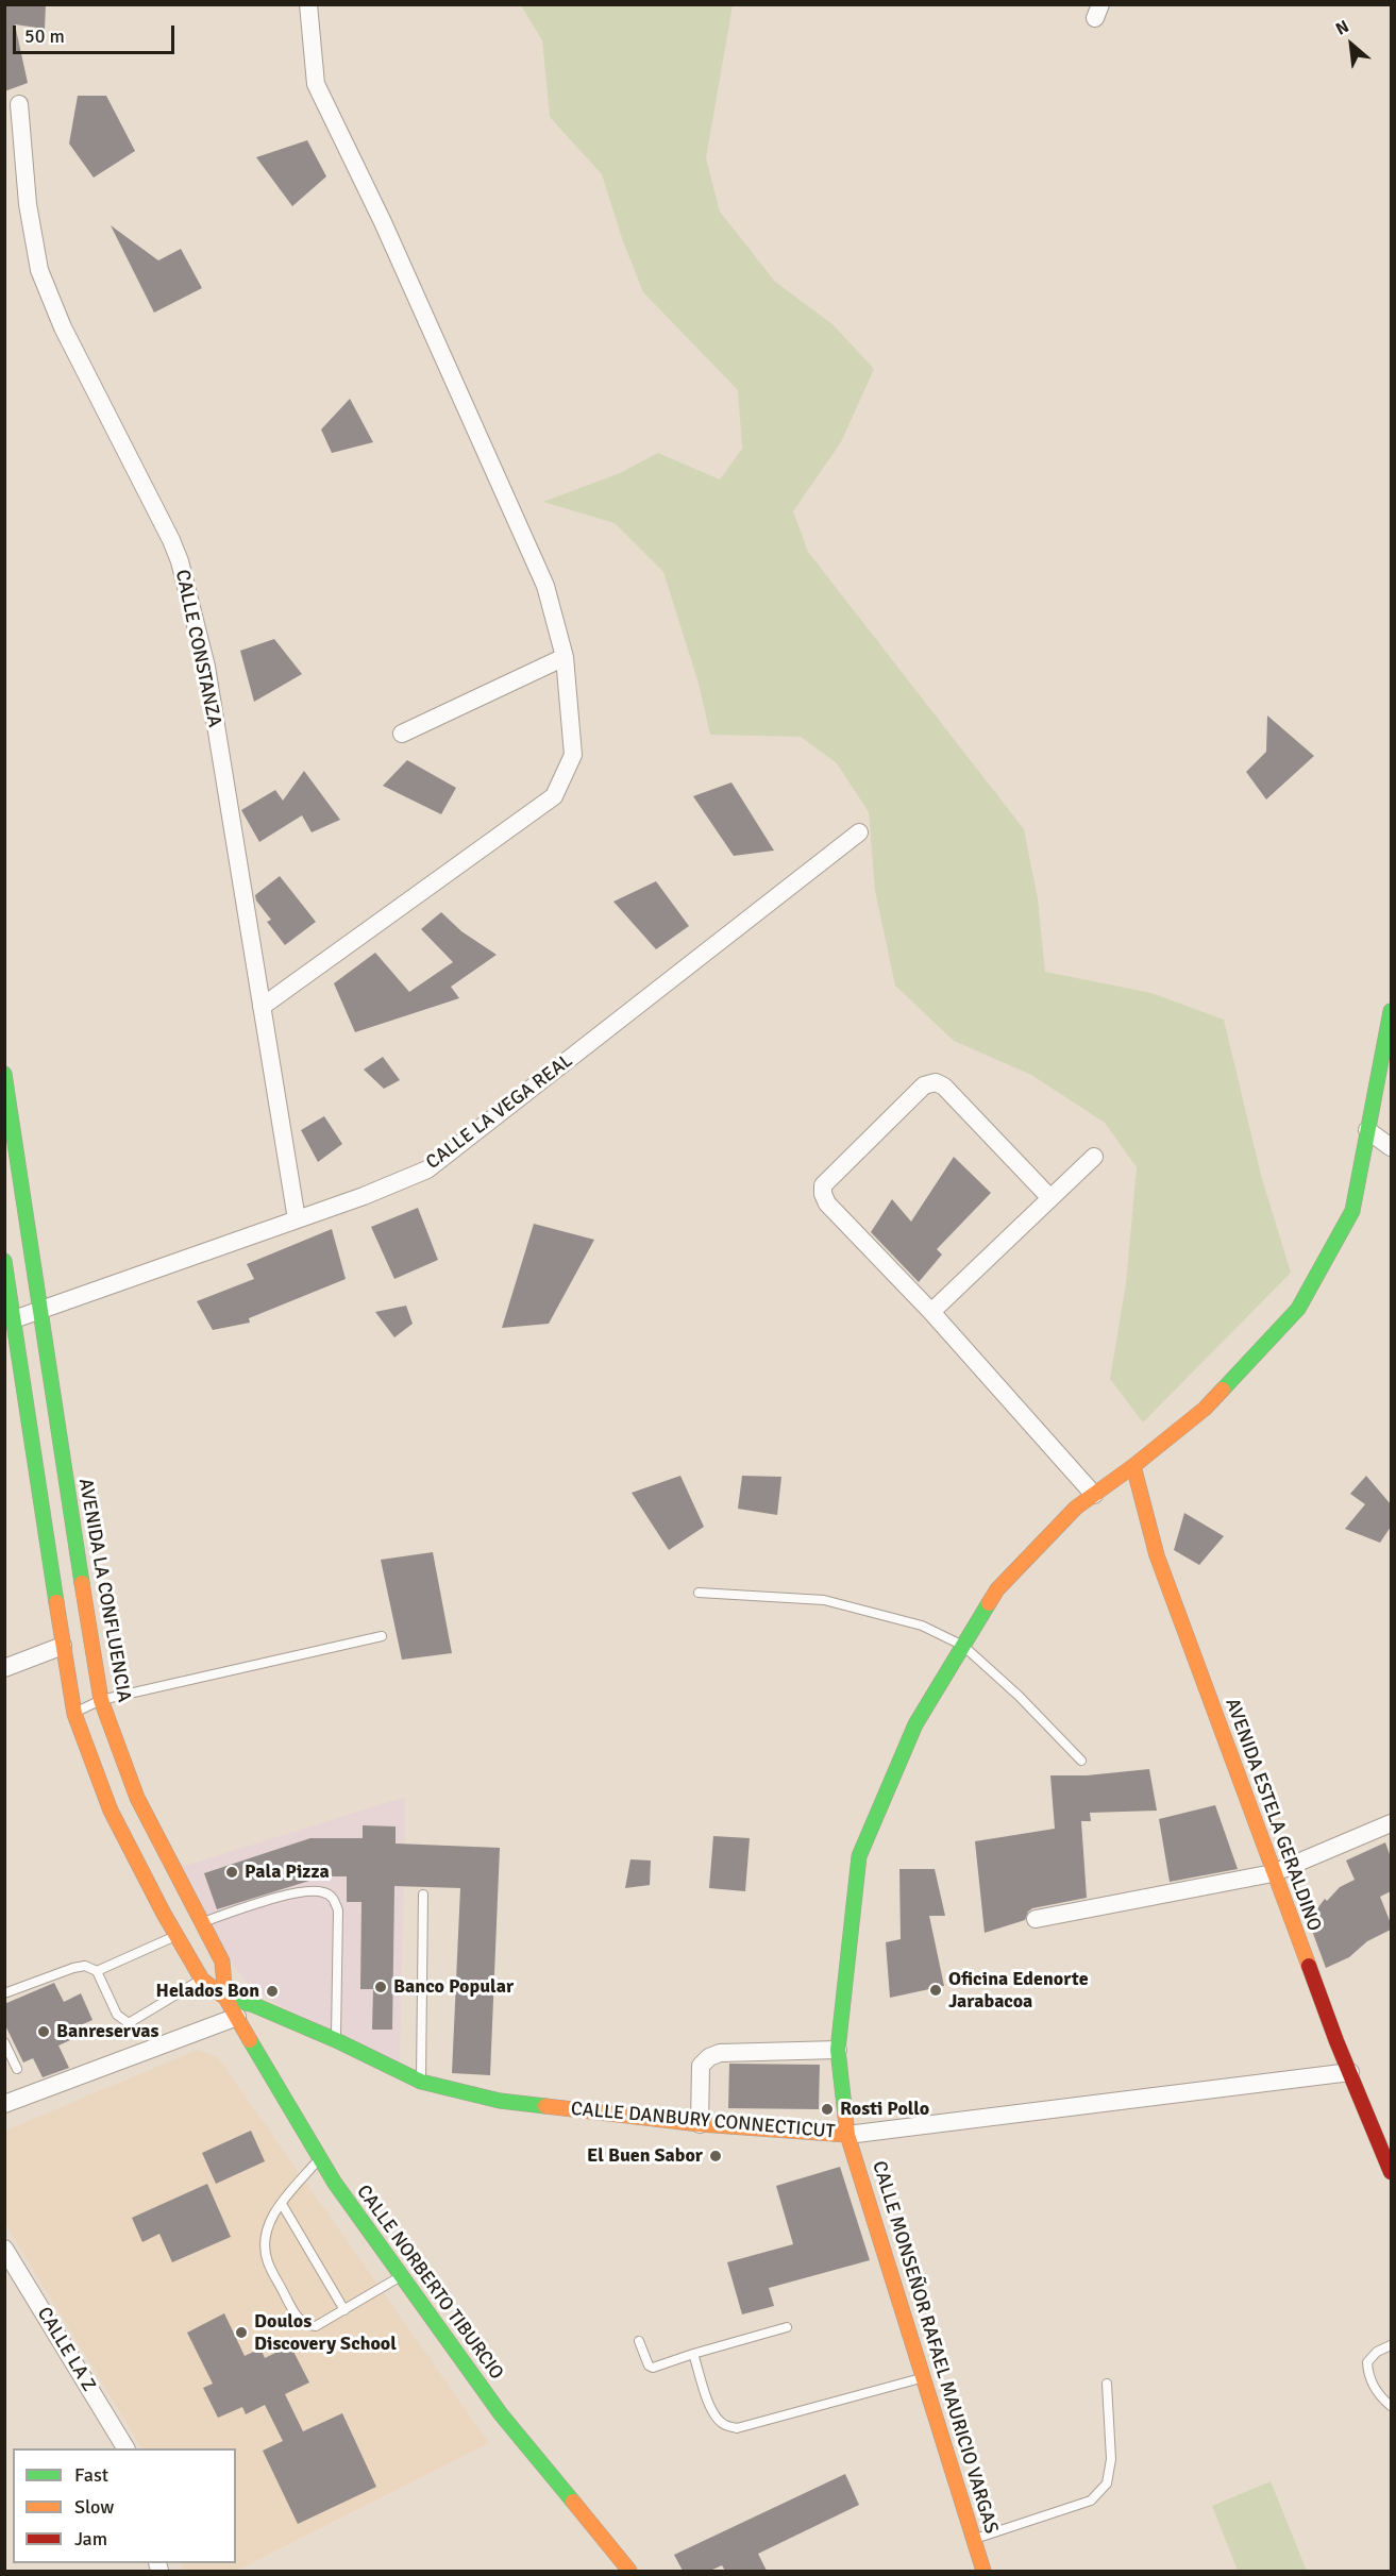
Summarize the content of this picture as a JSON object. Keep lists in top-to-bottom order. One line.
{"streets":{"street":["CALLE CONSTANZA","CALLE LA VEGA REAL","AVENIDA LA CONFLUENCIA","AVENIDA ESTELA GERALDINO","CALLE DANBURY CONNECTICUT","CALLE NORBERTO TIBURCIO","CALLE MONSEÑOR RAFAEL MAURICIO VARGAS","CALLE LA Z"]},"crossings":[["CALLE CONSTANZA","CALLE LA VEGA REAL"],["CALLE LA VEGA REAL","AVENIDA LA CONFLUENCIA"],["AVENIDA LA CONFLUENCIA","CALLE DANBURY CONNECTICUT"],["AVENIDA LA CONFLUENCIA","CALLE NORBERTO TIBURCIO"],["AVENIDA ESTELA GERALDINO","CALLE DANBURY CONNECTICUT"],["AVENIDA ESTELA GERALDINO","CALLE MONSEÑOR RAFAEL MAURICIO VARGAS"],["CALLE DANBURY CONNECTICUT","CALLE NORBERTO TIBURCIO"],["CALLE DANBURY CONNECTICUT","CALLE MONSEÑOR RAFAEL MAURICIO VARGAS"]],"places":["Pala Pizza","Banco Popular","Oficina Edenorte Jarabacoa","Helados Bon","Banreservas","Rosti Pollo","El Buen Sabor","Doulos Discovery School"],"legend":["Fast","Slow","Jam"],"scale_bar":"50 m","north":"top left"}
